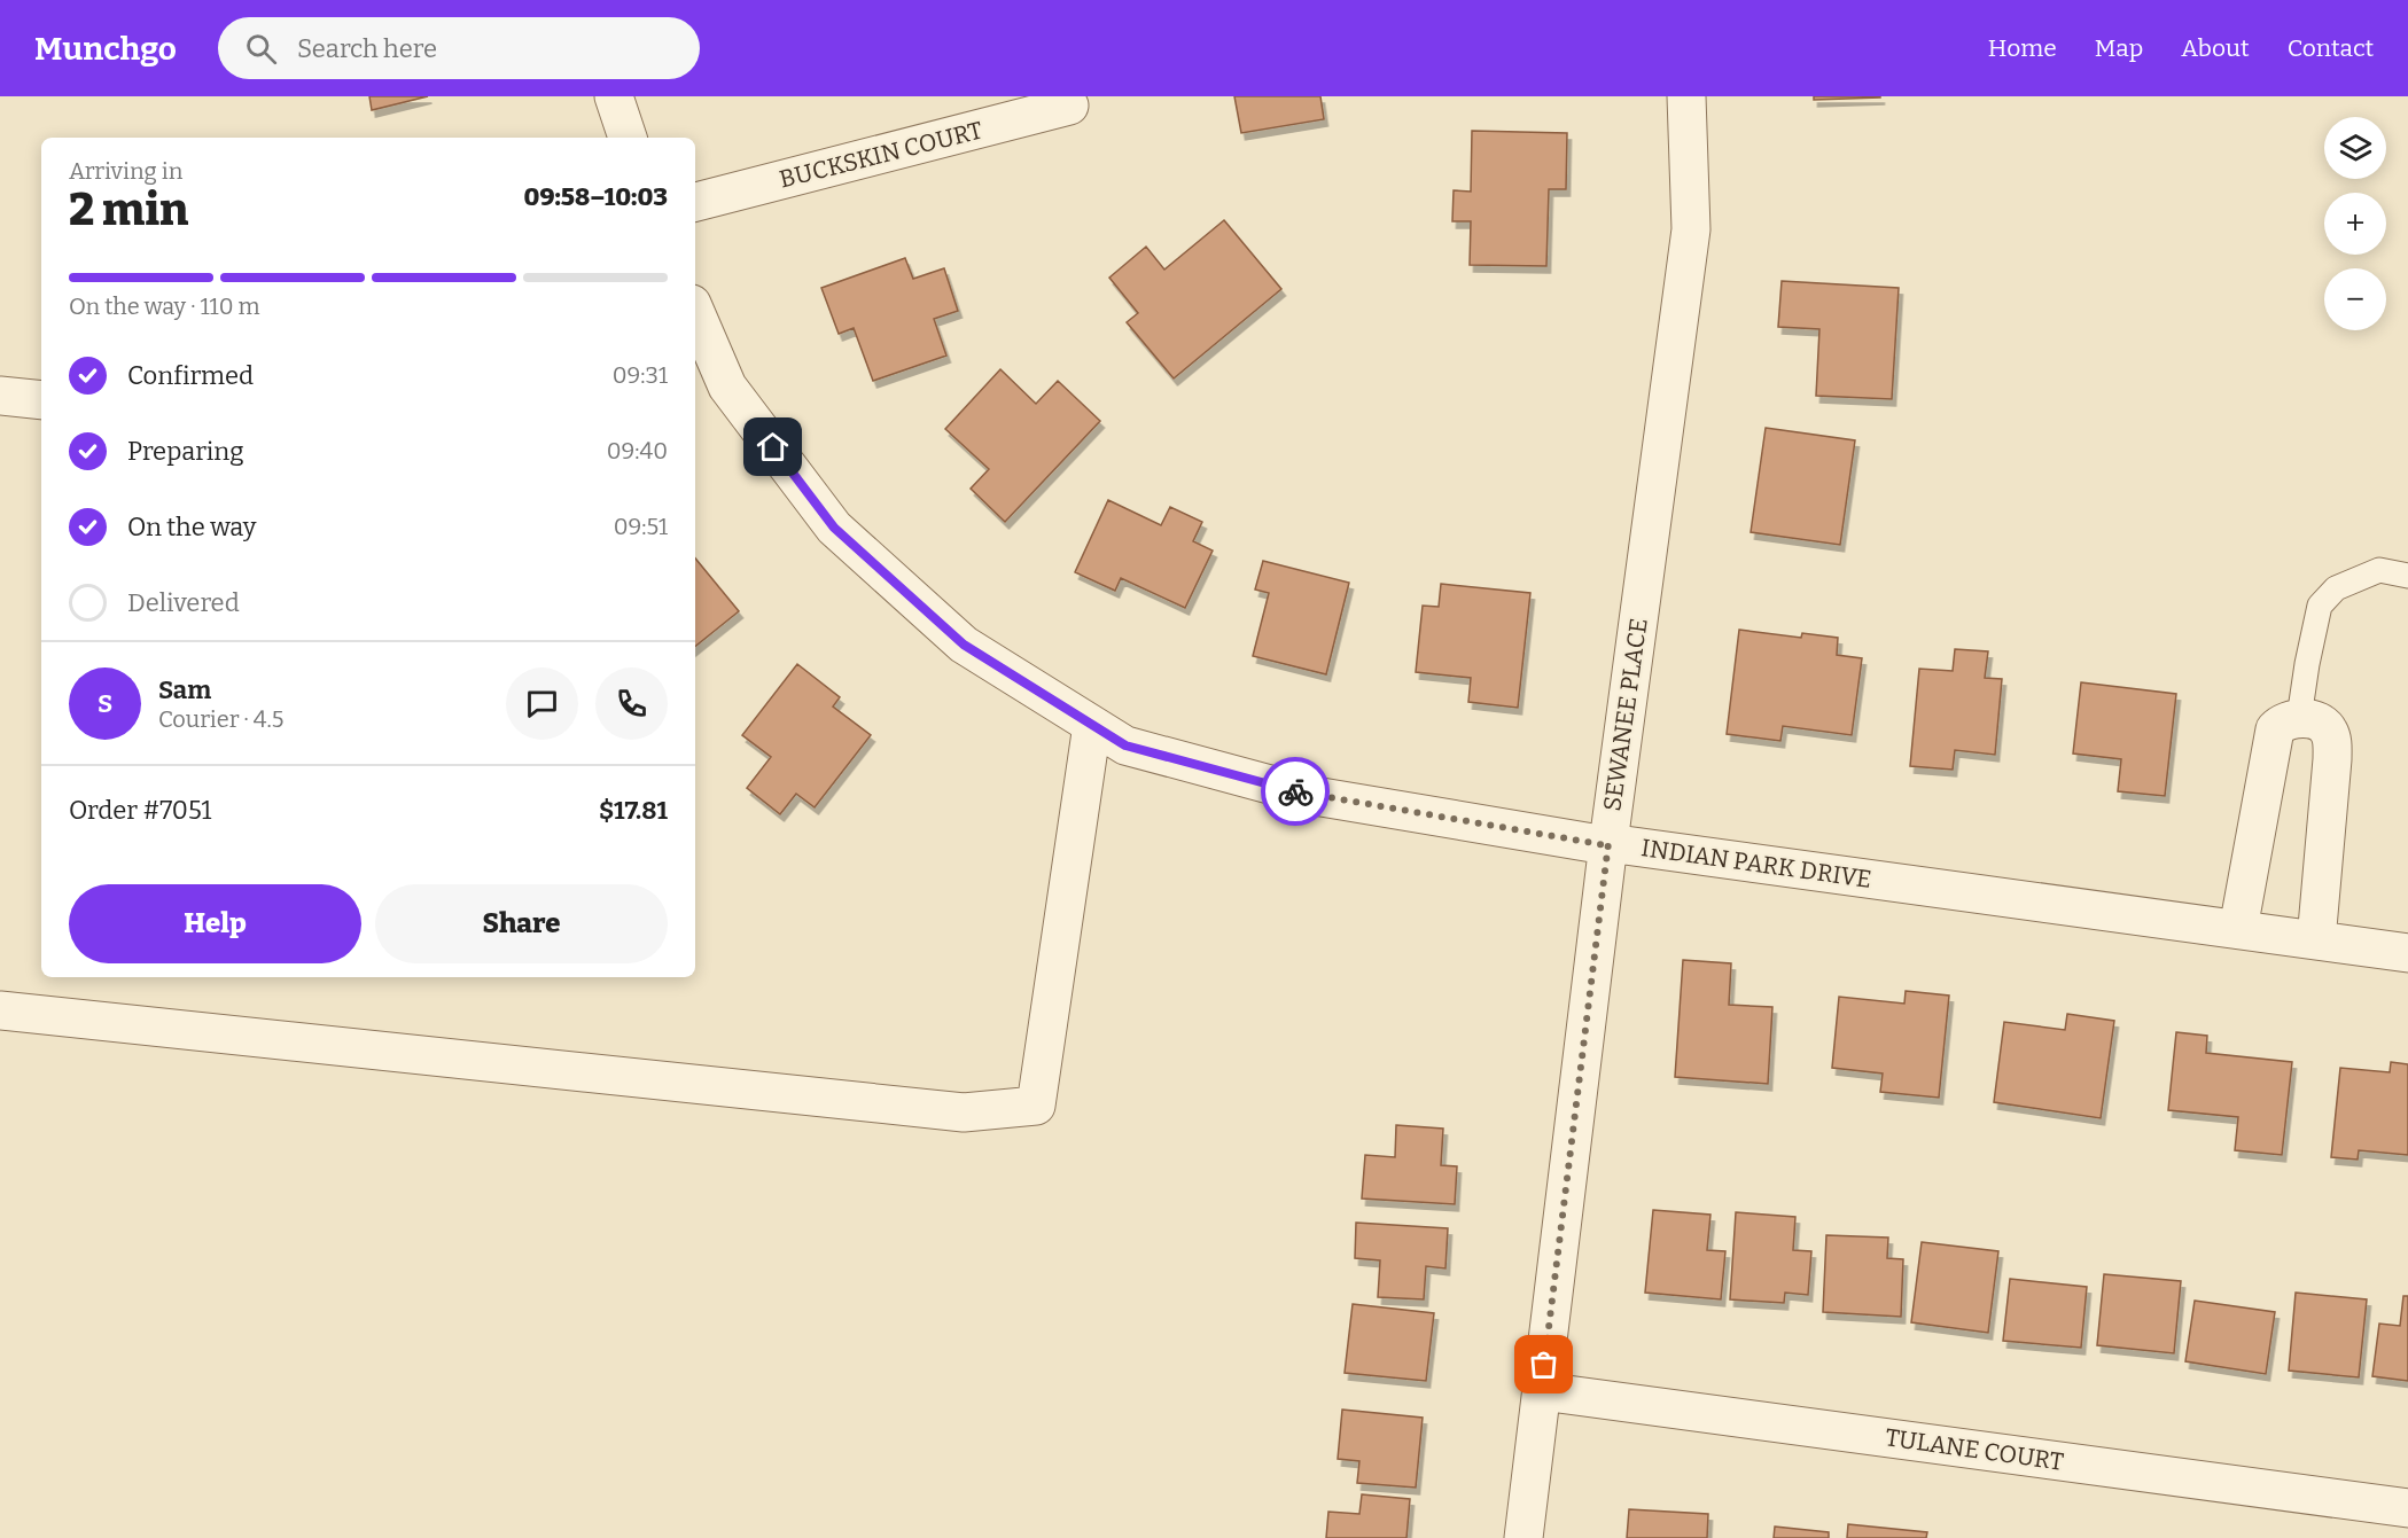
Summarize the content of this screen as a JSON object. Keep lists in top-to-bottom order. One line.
{"streets":{"street":["BUCKSKIN COURT","SEWANEE PLACE","INDIAN PARK DRIVE","TULANE COURT"]},"crossings":[["SEWANEE PLACE","INDIAN PARK DRIVE"],["SEWANEE PLACE","TULANE COURT"]],"page":{"header":"Munchgo","search":"Search here","nav":["Home","Map","About","Contact"],"map_buttons":["+","−"],"heading":["2 min","Arriving in","09:58–10:03"],"panel":["Sam","Courier · 4.5","Order #7051","$17.81"],"bar":"On the way · 110 m","list":[["Confirmed","09:31"],["Preparing","09:40"],["On the way","09:51"],"Delivered"],"round":"S","buttons":["Help","Share"]}}
